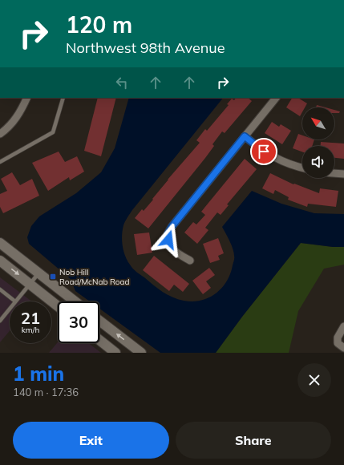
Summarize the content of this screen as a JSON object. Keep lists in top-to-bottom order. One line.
{"places":{"transit":["Nob Hill Road/McNab Road"]},"north":"top left","page":{"turn":["120 m","Northwest 98th Avenue"],"speed":"21 km/h","limit":"30","heading":["1 min","140 m · 17:36"],"buttons":["Exit","Share"]}}
